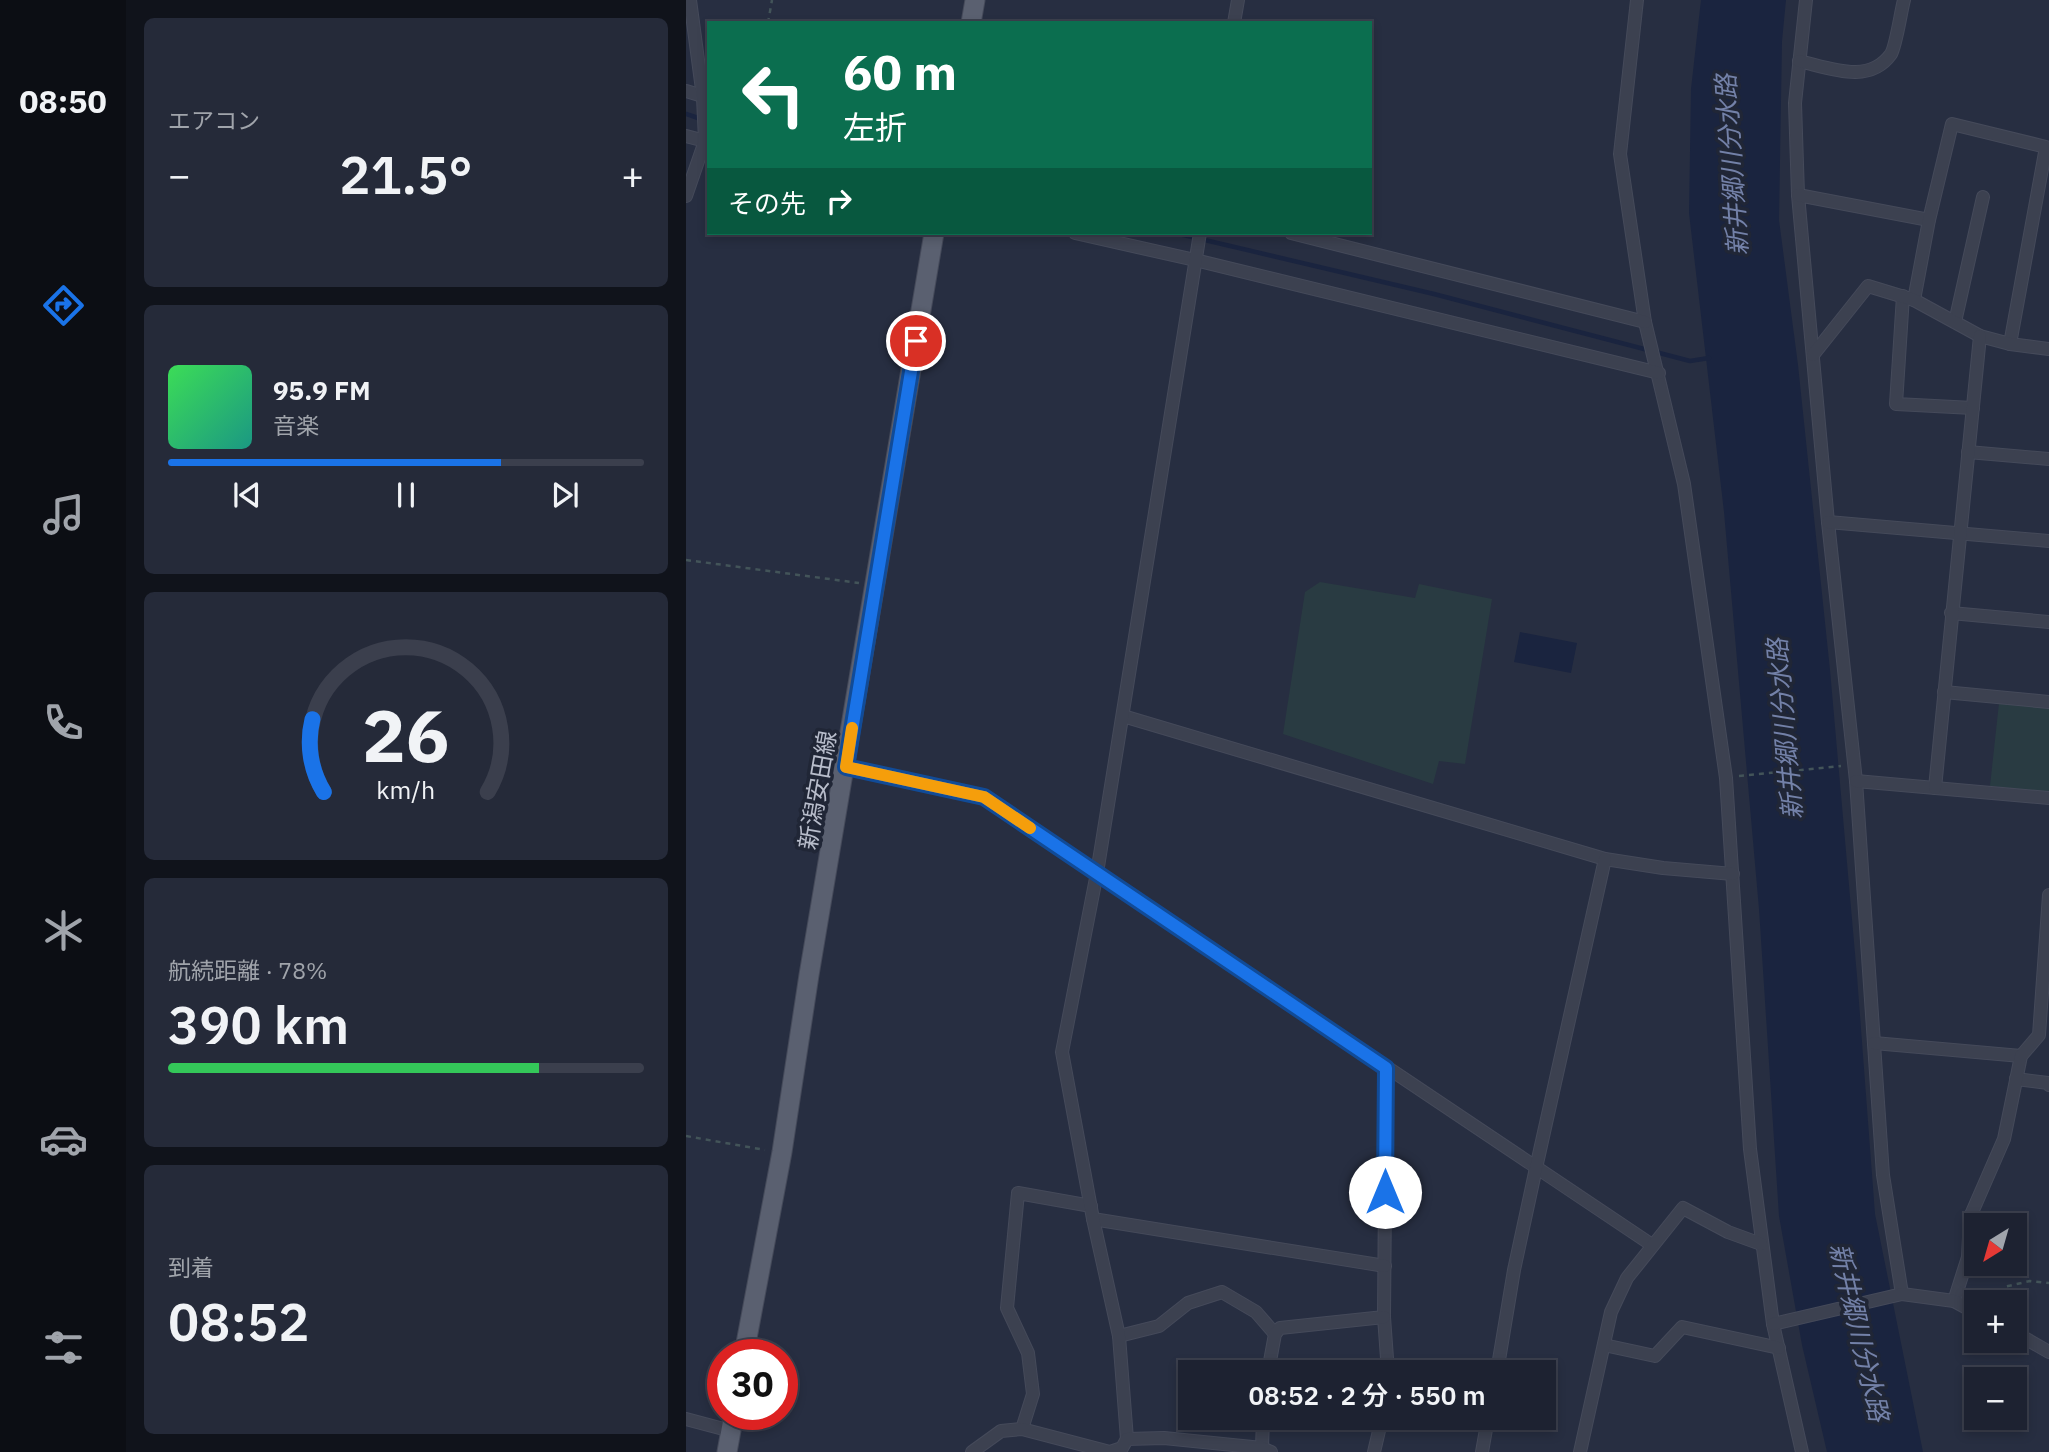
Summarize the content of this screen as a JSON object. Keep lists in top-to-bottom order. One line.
{"streets":{"main road":["新潟安田線"]},"water":["新井郷川分水路"],"north":"bottom left","page":{"tabs":"08:50","tile":["エアコン",["航続距離 · 78%","390 km"],["到着","08:52"]],"turn":["60 m","左折"],"heat":["−","21.5°","+"],"then":"その先","song":["95.9 FM","音楽"],"map_buttons":["+","−"],"limit":"30","trip":"08:52 · 2 分 · 550 m","gauge":["26","km/h"]}}
